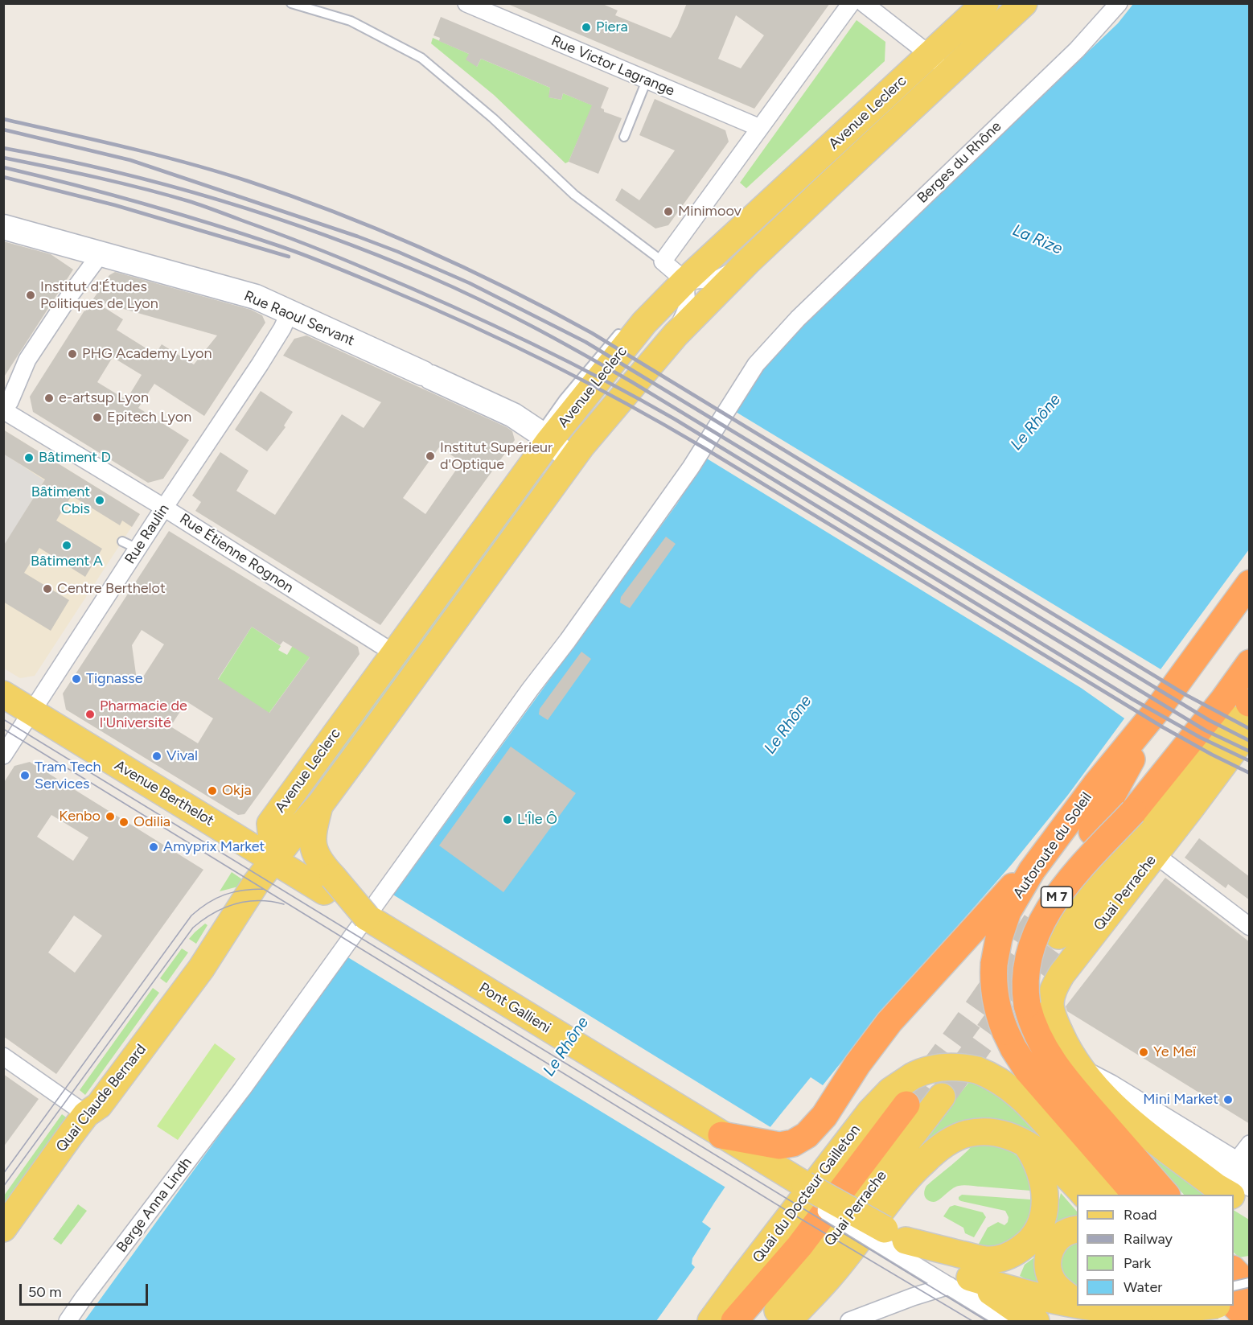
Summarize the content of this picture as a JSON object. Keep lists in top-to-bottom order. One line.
{"streets":{"highway":["Autoroute du Soleil","M 7"],"main road":["Avenue Leclerc","Avenue Berthelot","Quai Perrache","Pont Gallieni","Quai Claude Bernard","Quai du Docteur Gailleton"],"street":["Rue Victor Lagrange","Berges du Rhône","Rue Raoul Servant","Rue Raulin","Rue Étienne Rognon","Berge Anna Lindh"]},"crossings":[["Avenue Leclerc","Rue Raoul Servant"],["Avenue Leclerc","Rue Étienne Rognon"],["Avenue Leclerc","Avenue Berthelot"],["Avenue Leclerc","Pont Gallieni"],["Avenue Leclerc","Quai Claude Bernard"],["Berges du Rhône","Berge Anna Lindh"],["Rue Raoul Servant","Rue Raulin"],["Rue Raulin","Rue Étienne Rognon"],["Rue Raulin","Avenue Berthelot"],["Avenue Berthelot","Pont Gallieni"],["Avenue Berthelot","Quai Claude Bernard"],["Pont Gallieni","Quai Claude Bernard"]],"water":["La Rize","Le Rhône"],"places":["Piera","Minimoov","Institut d'Études Politiques de Lyon","PHG Academy Lyon","e-artsup Lyon","Epitech Lyon","Institut Supérieur d'Optique","Bâtiment D","Bâtiment Cbis","Bâtiment A","Centre Berthelot","Tignasse","Pharmacie de l'Université","Vival","Tram Tech Services","Okja","Kenbo","L'Île Ô","Odilia","Amyprix Market","Ye Meï","Mini Market"],"legend":["Road","Railway","Park","Water"],"scale_bar":"50 m"}
